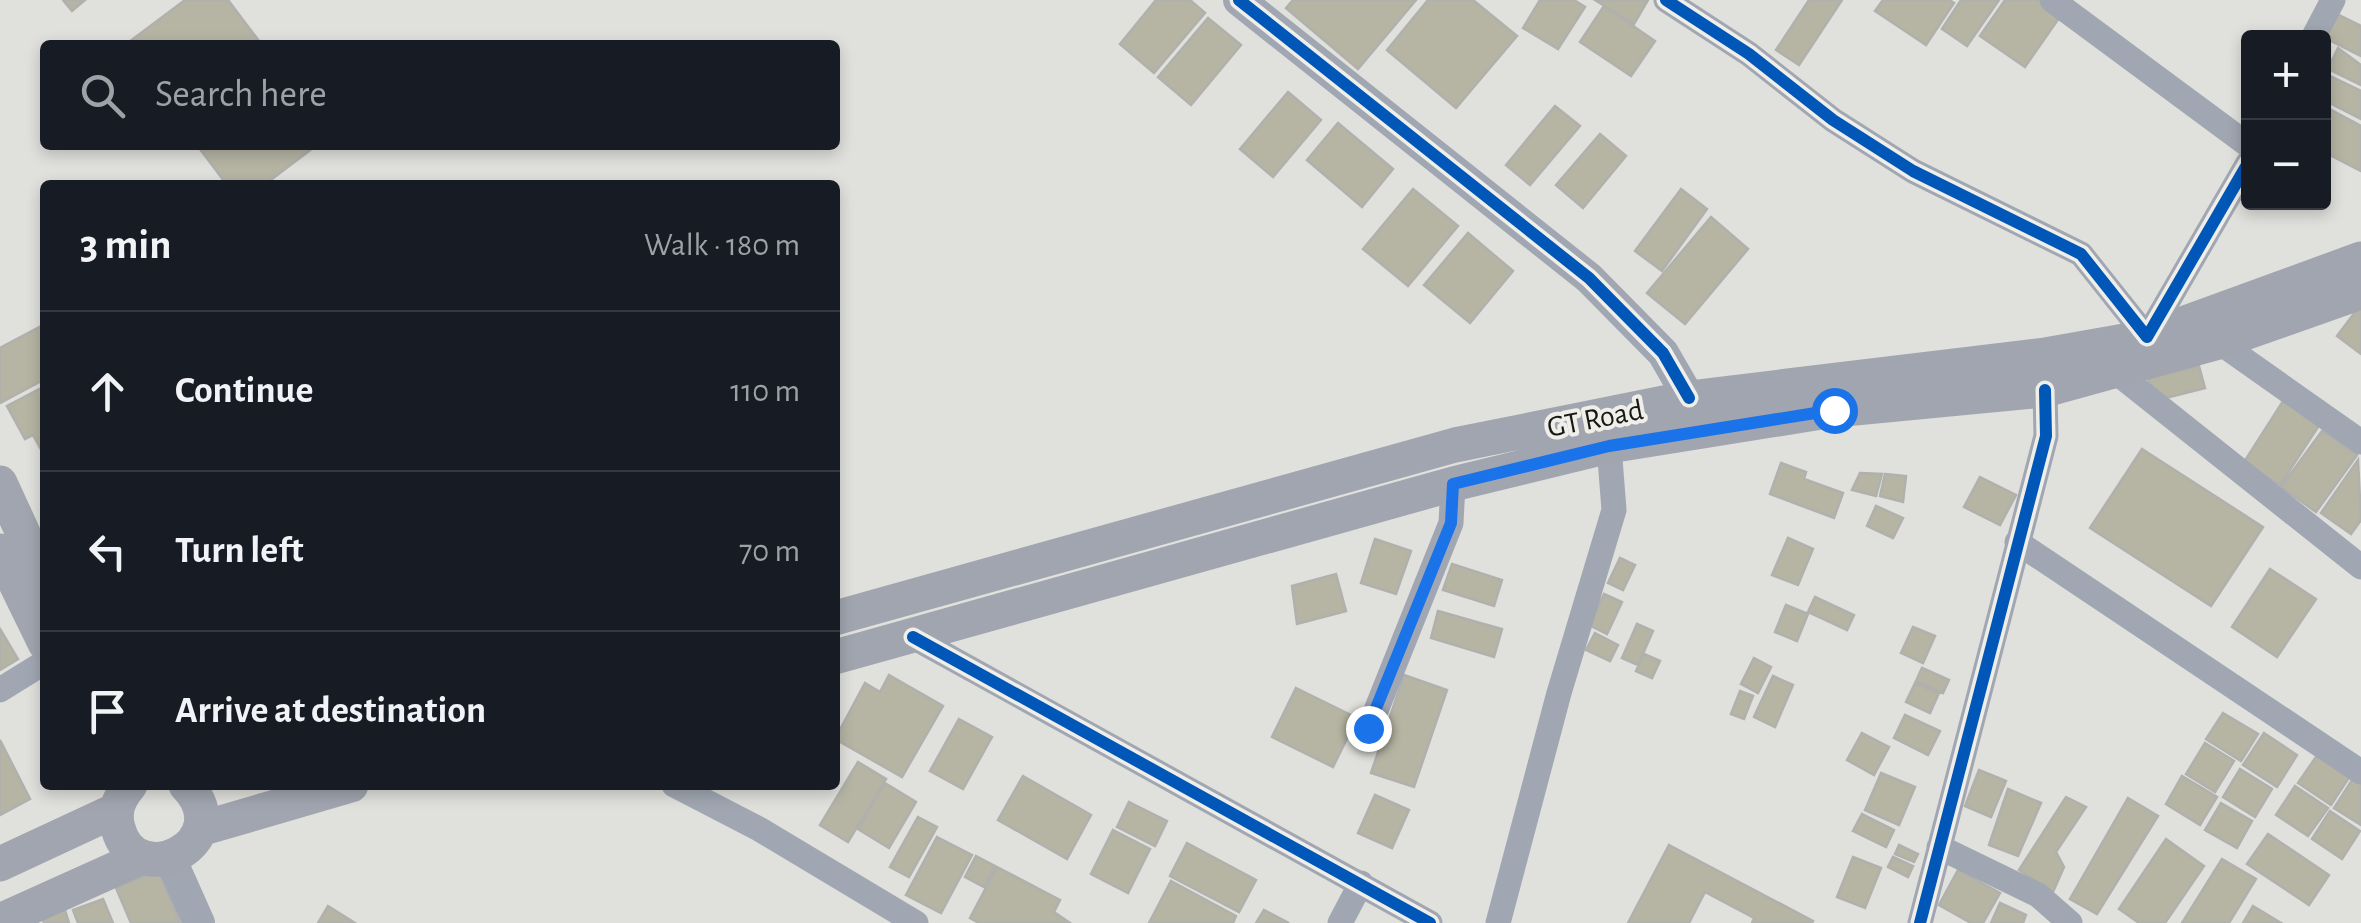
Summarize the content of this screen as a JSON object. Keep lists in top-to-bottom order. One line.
{"streets":{"main road":["GT Road"]},"page":{"map_buttons":["+","−"],"search":"Search here","heading":["3 min","Walk · 180 m"],"list":[["Continue","110 m"],["Turn left","70 m"],"Arrive at destination"]}}
